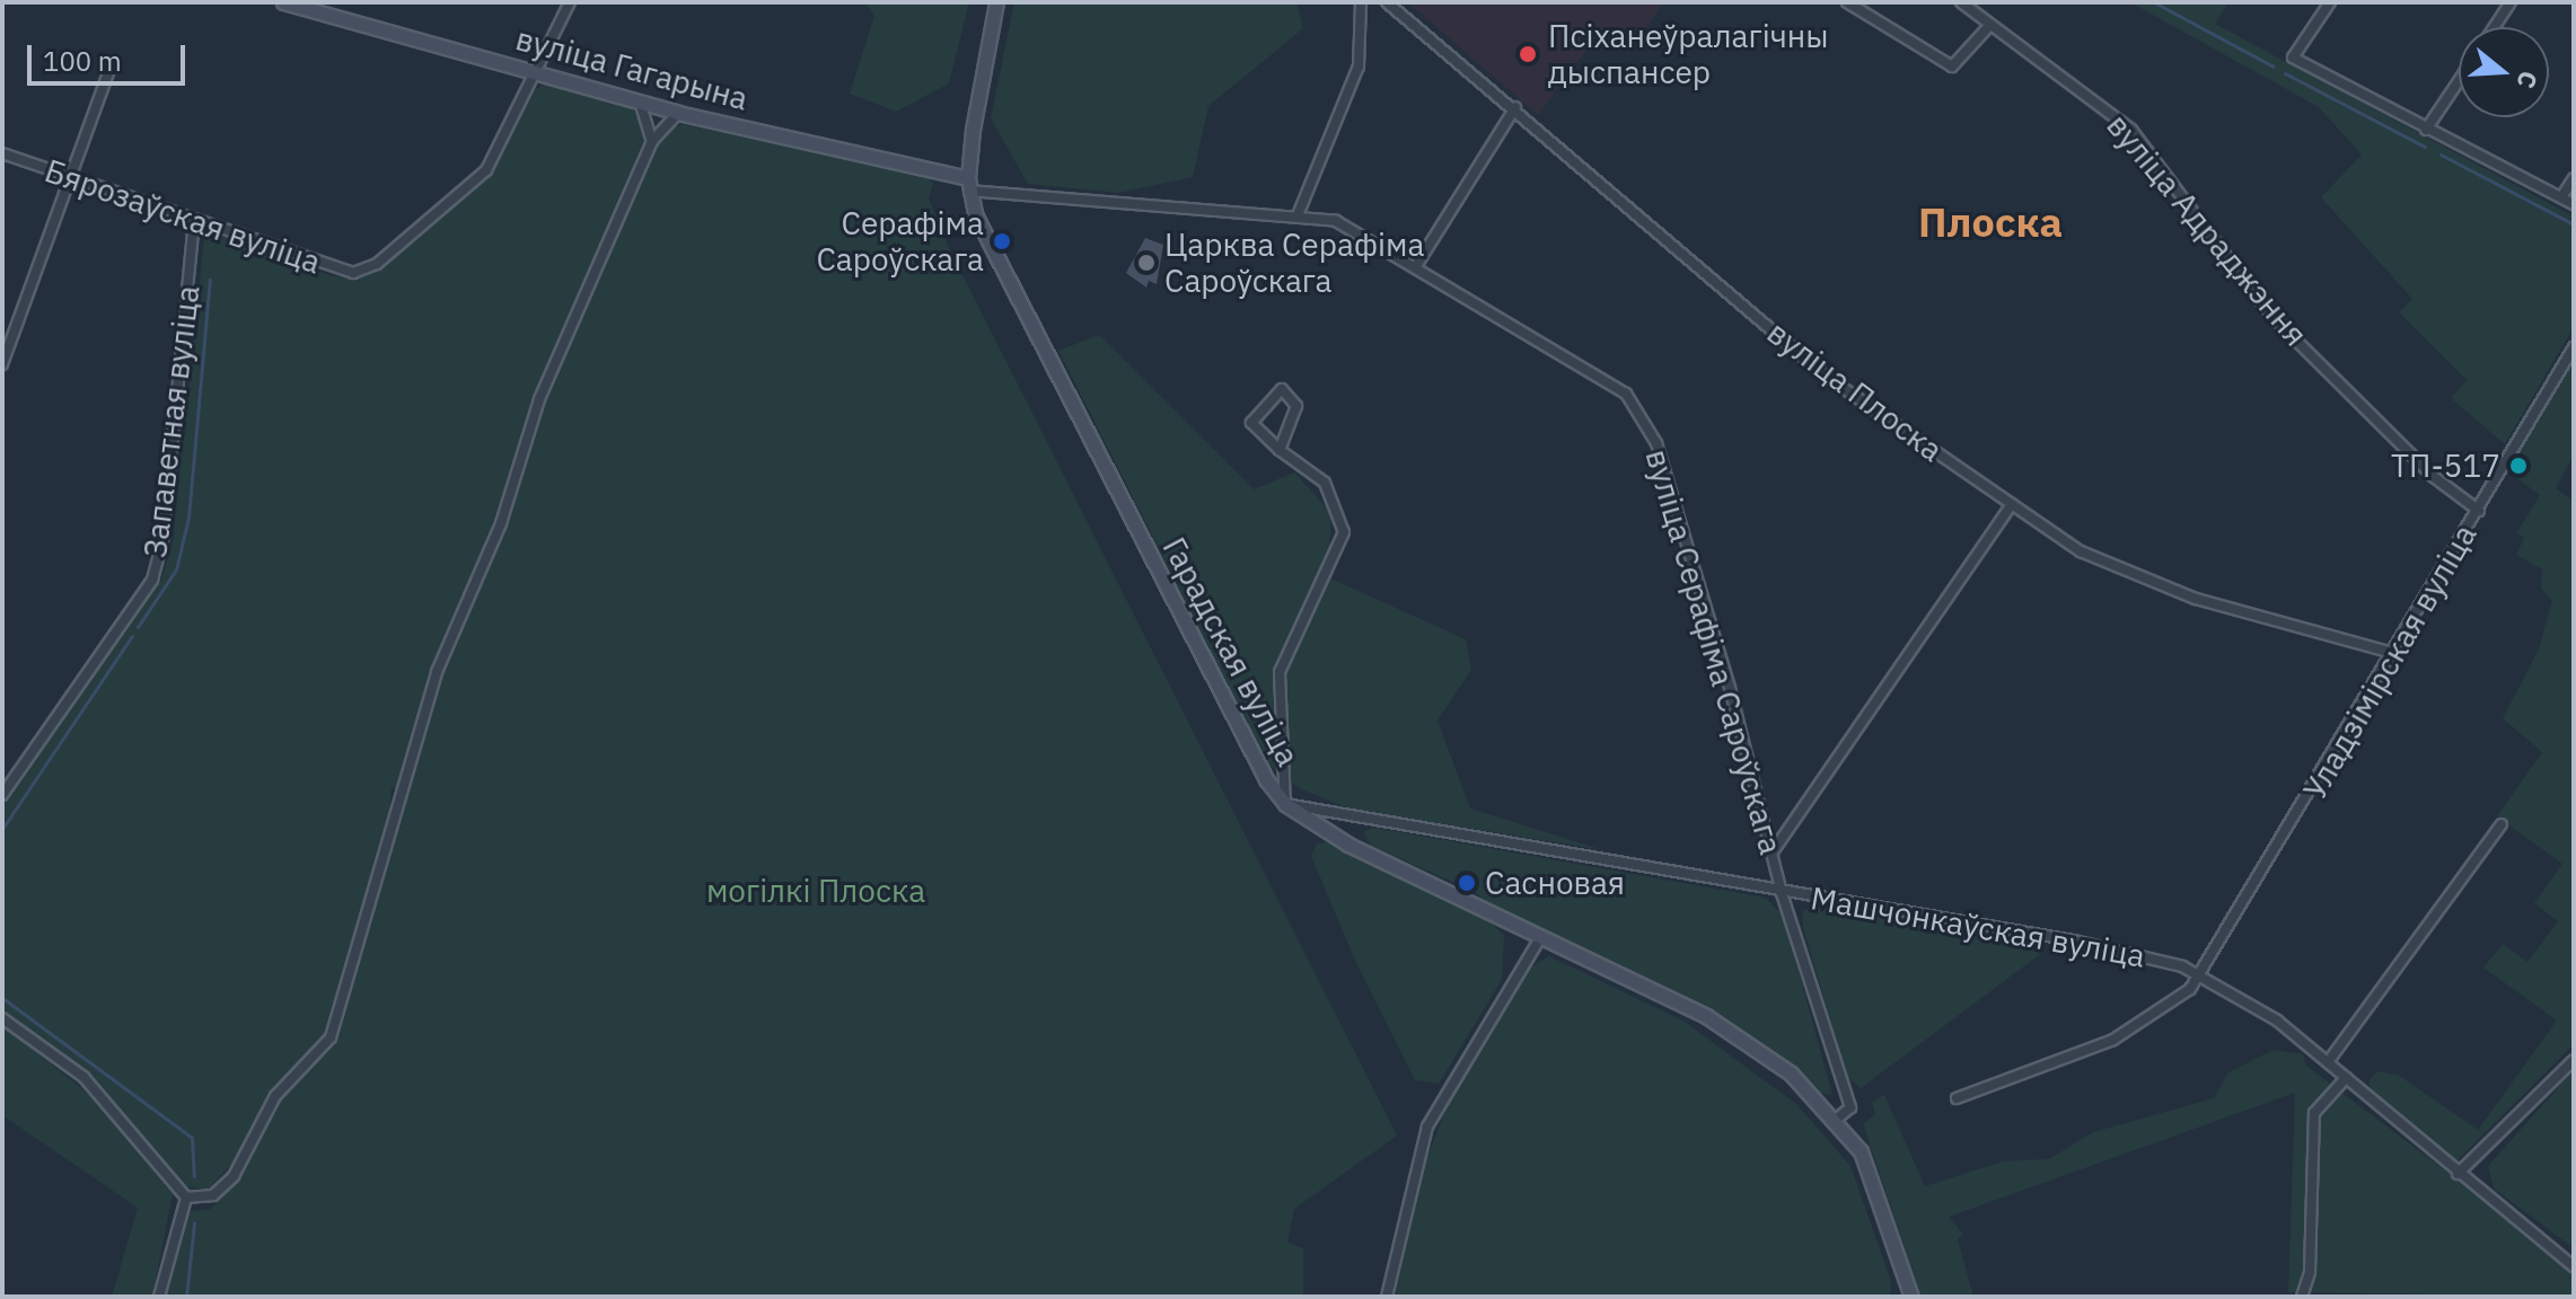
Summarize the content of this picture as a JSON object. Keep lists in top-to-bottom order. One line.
{"streets":{"main road":["вуліца Гагарына","Гарадская вуліца"],"street":["Бярозаўская вуліца","вуліца Адраджэння","вуліца Плоска","Запаветная вуліца","вуліца Серафіма Сароўскага","Уладзімірская вуліца","Машчонкаўская вуліца"]},"crossings":[["вуліца Гагарына","Бярозаўская вуліца"],["вуліца Гагарына","Гарадская вуліца"],["вуліца Гагарына","вуліца Серафіма Сароўскага"],["Бярозаўская вуліца","Запаветная вуліца"],["вуліца Адраджэння","Уладзімірская вуліца"],["вуліца Плоска","Уладзімірская вуліца"],["Гарадская вуліца","вуліца Серафіма Сароўскага"],["Гарадская вуліца","Машчонкаўская вуліца"],["вуліца Серафіма Сароўскага","Машчонкаўская вуліца"],["Уладзімірская вуліца","Машчонкаўская вуліца"]],"districts":["Плоска"],"parks":["могілкі Плоска"],"places":["Псіханеўралагічны дыспансер","Серафіма Сароўскага","Царква Серафіма Сароўскага","ТП-517","Сасновая"],"scale_bar":"100 m","north":"right"}
